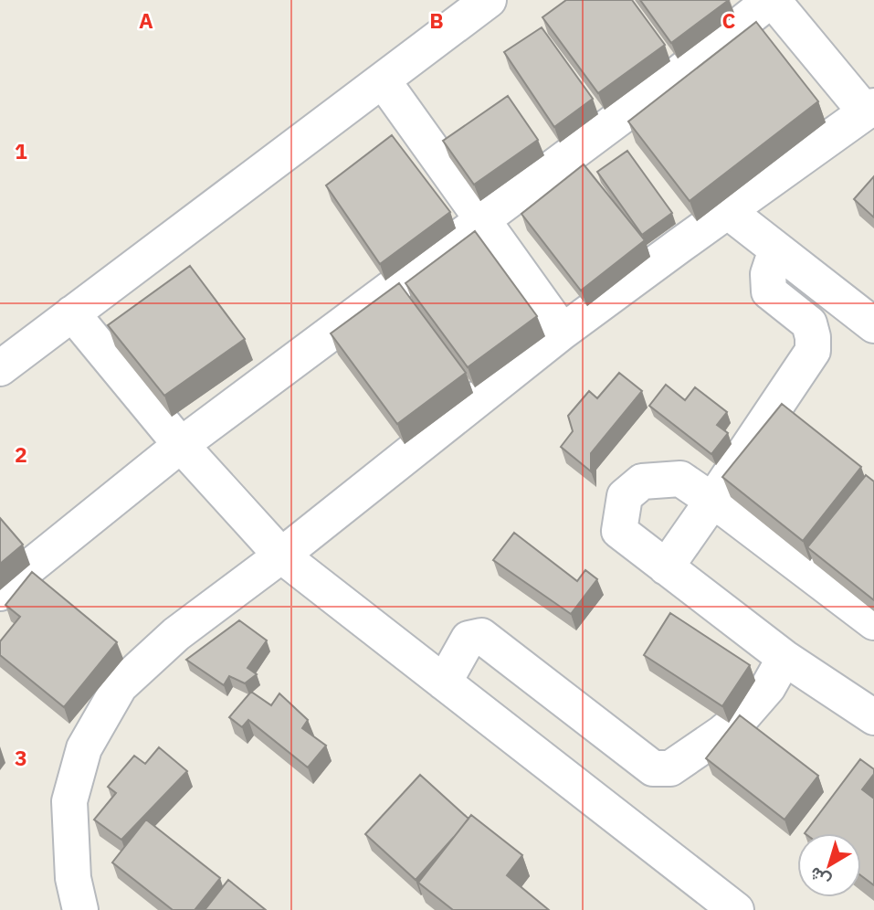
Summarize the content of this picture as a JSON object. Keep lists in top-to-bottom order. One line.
{"north":"bottom left","grid":{"columns":["A","B","C"],"rows":["1","2","3"]}}
